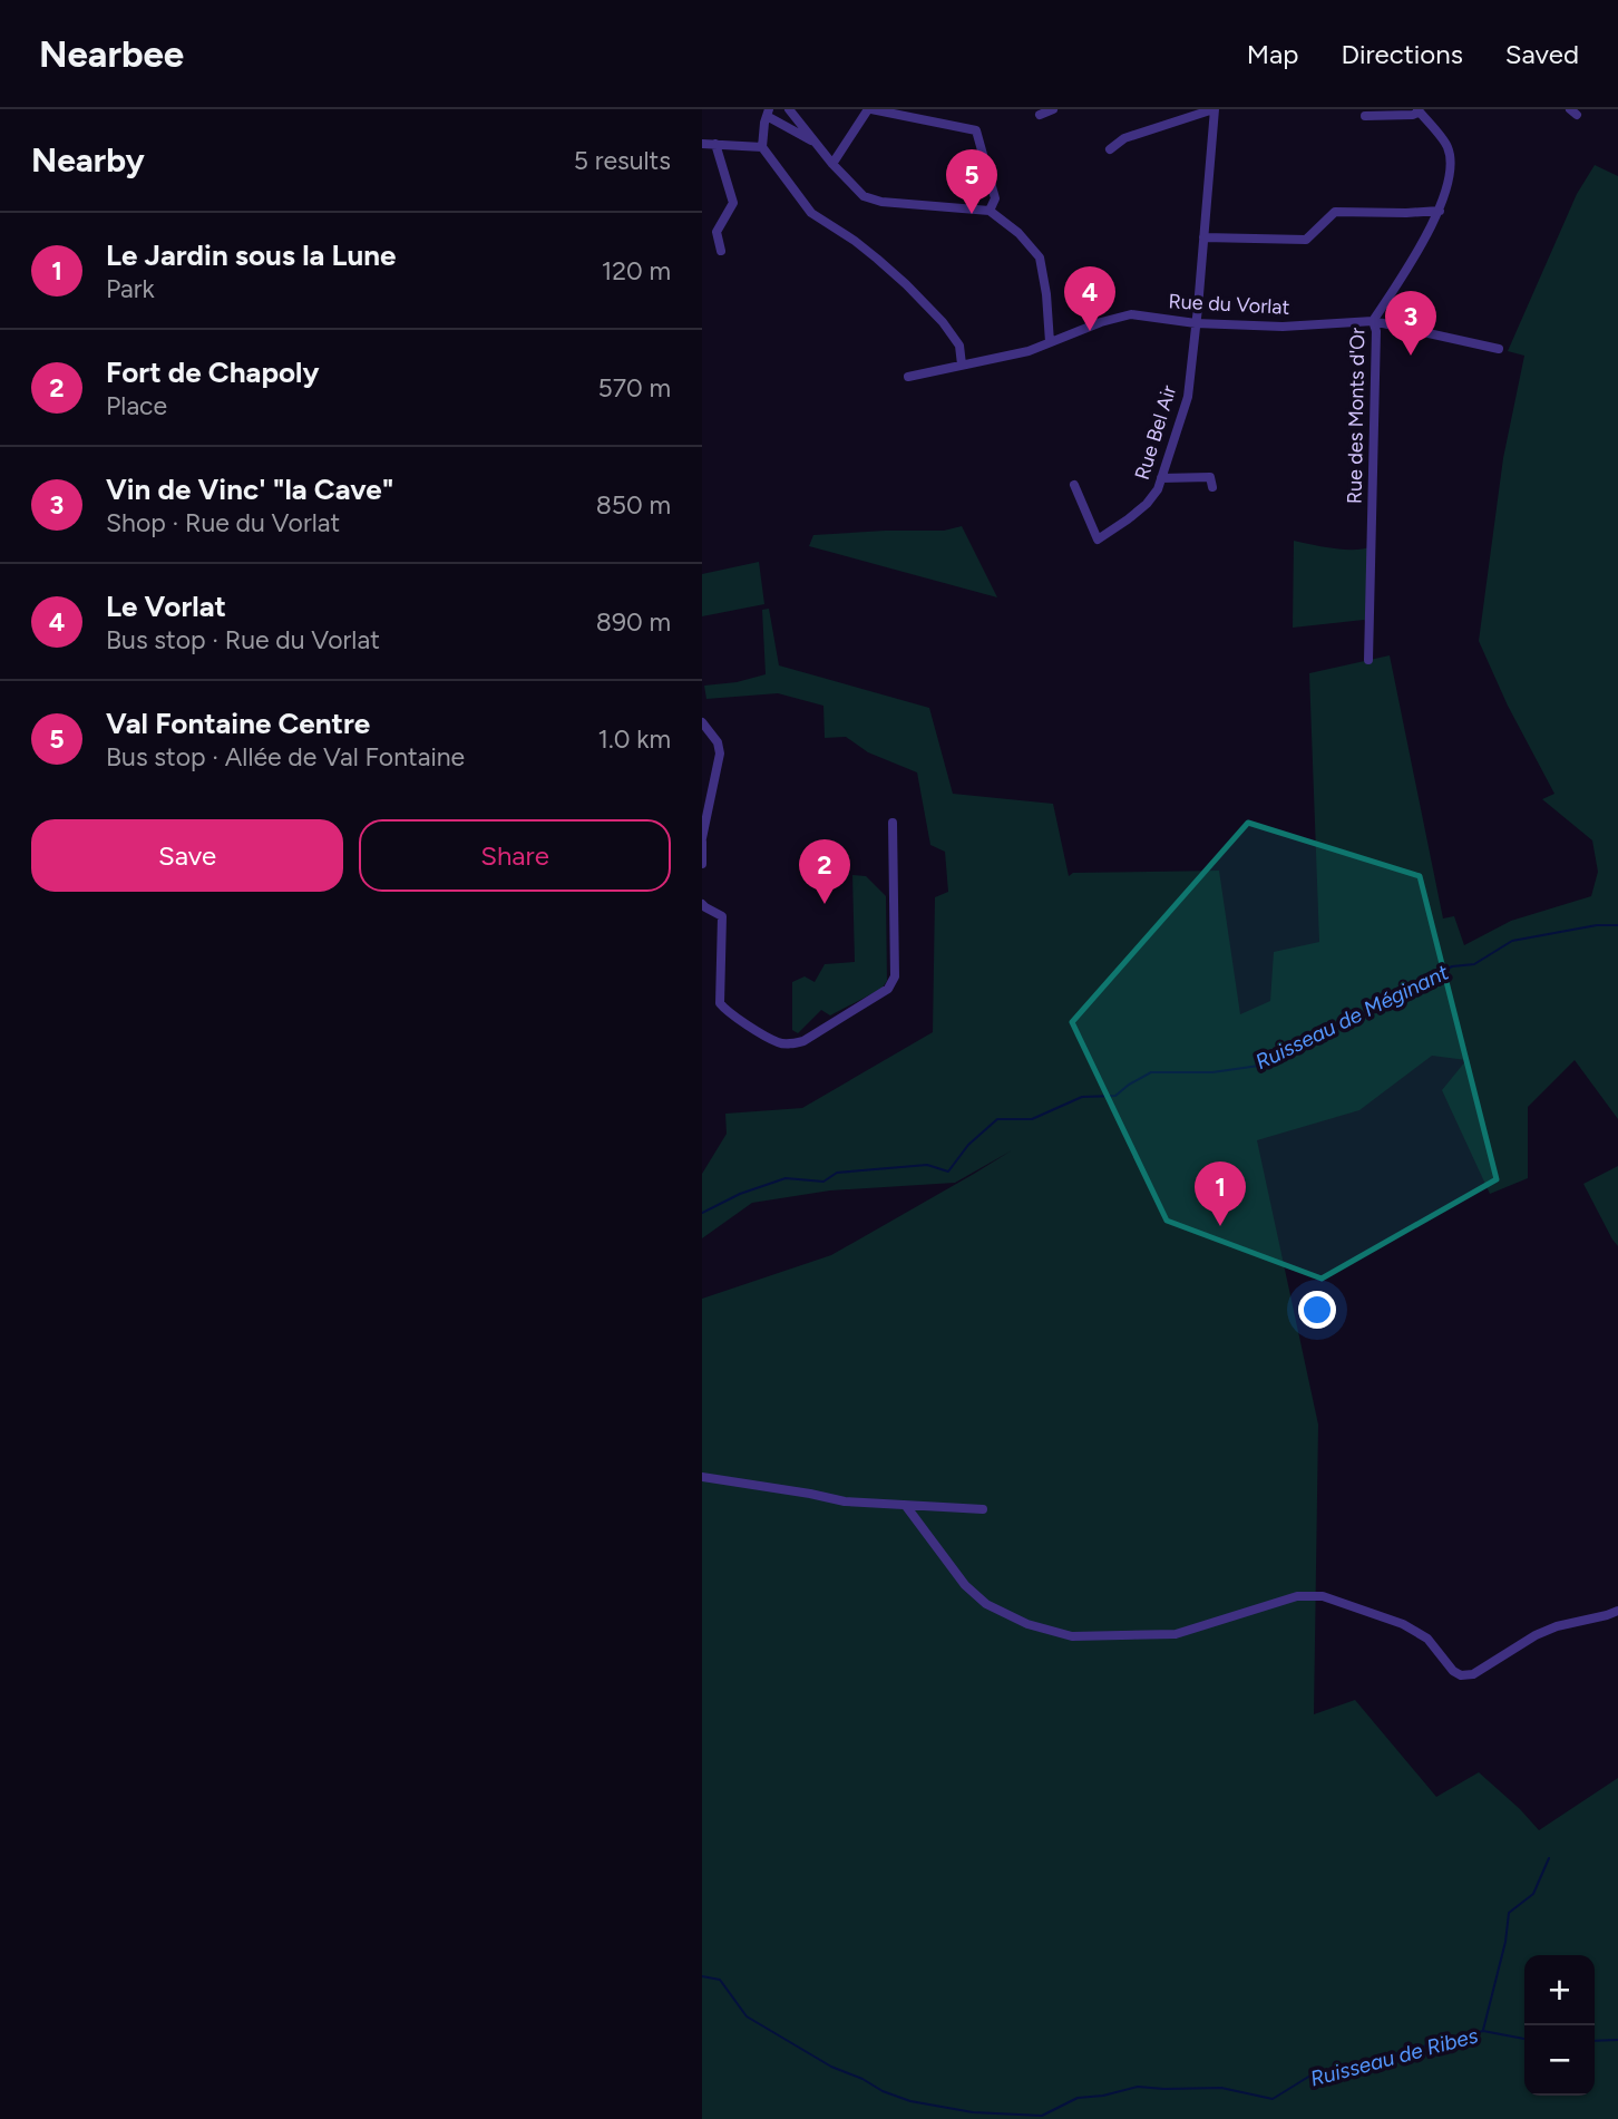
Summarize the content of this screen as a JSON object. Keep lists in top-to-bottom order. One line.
{"streets":{"street":["Rue du Vorlat","Rue des Monts d'Or","Rue Bel Air"]},"crossings":[["Rue du Vorlat","Rue des Monts d'Or"],["Rue du Vorlat","Rue Bel Air"]],"water":["Ruisseau de Méginant","Ruisseau de Ribes"],"page":{"header":"Nearbee","nav":["Map","Directions","Saved"],"heading":["Nearby","5 results"],"pins":["5","4","3","2","1"],"list":[{"mark":"1","name":"Le Jardin sous la Lune","note":"Park","value":"120 m"},{"mark":"2","name":"Fort de Chapoly","note":"Place","value":"570 m"},{"mark":"3","name":"Vin de Vinc' \"la Cave\"","note":"Shop · Rue du Vorlat","value":"850 m"},{"mark":"4","name":"Le Vorlat","note":"Bus stop · Rue du Vorlat","value":"890 m"},{"mark":"5","name":"Val Fontaine Centre","note":"Bus stop · Allée de Val Fontaine","value":"1.0 km"}],"buttons":["Save","Share"],"map_buttons":["+","−"]}}
